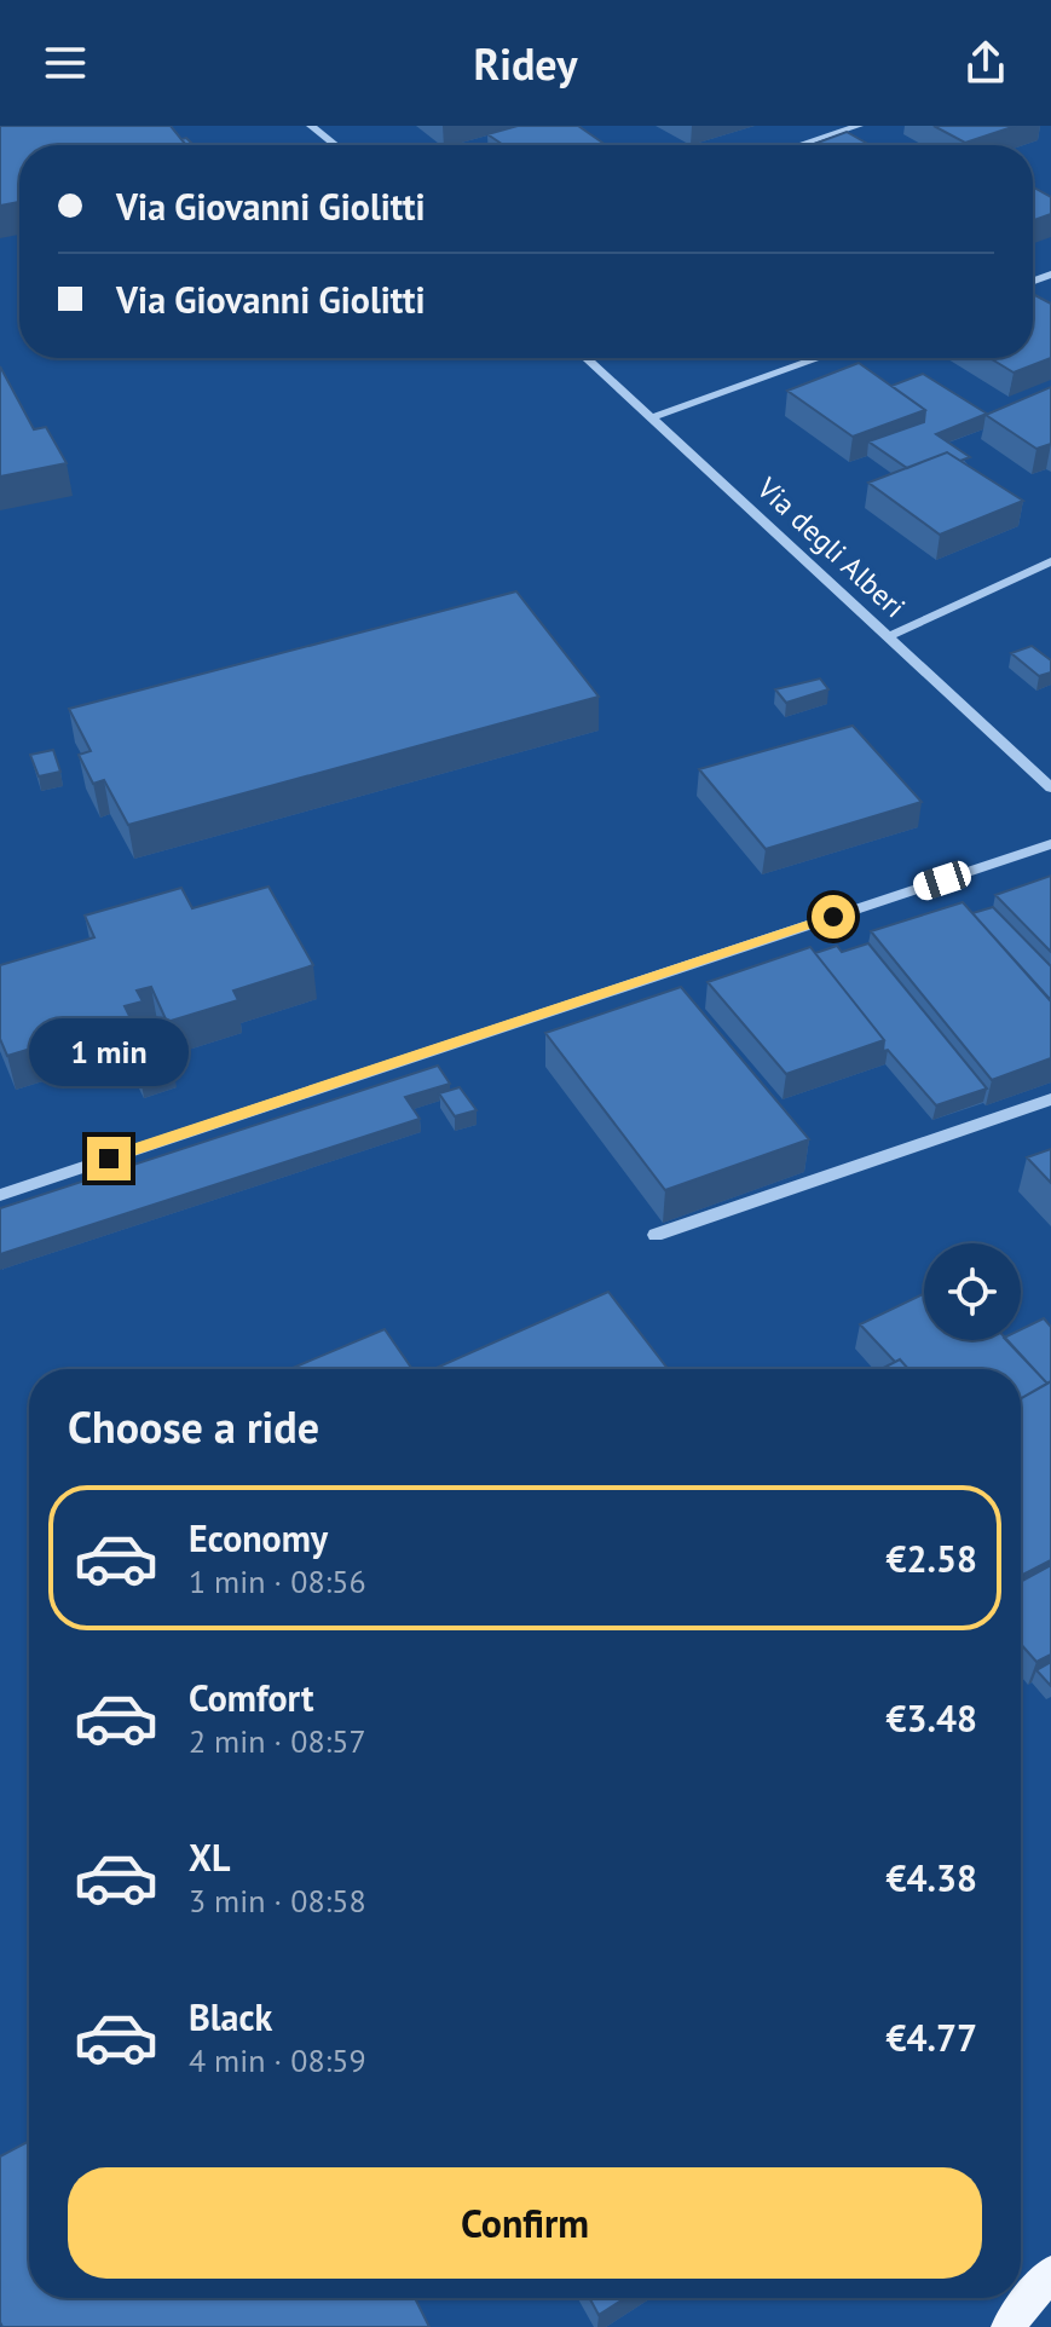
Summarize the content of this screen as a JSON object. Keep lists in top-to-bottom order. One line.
{"streets":{"street":["Via degli Alberi"]},"page":{"header":"Ridey","banner":["Via Giovanni Giolitti","Via Giovanni Giolitti"],"bubble":"1 min","heading":"Choose a ride","list":[{"name":"Economy","note":"1 min · 08:56","value":"€2.58"},{"name":"Comfort","note":"2 min · 08:57","value":"€3.48"},{"name":"XL","note":"3 min · 08:58","value":"€4.38"},{"name":"Black","note":"4 min · 08:59","value":"€4.77"}],"buttons":"Confirm"}}
